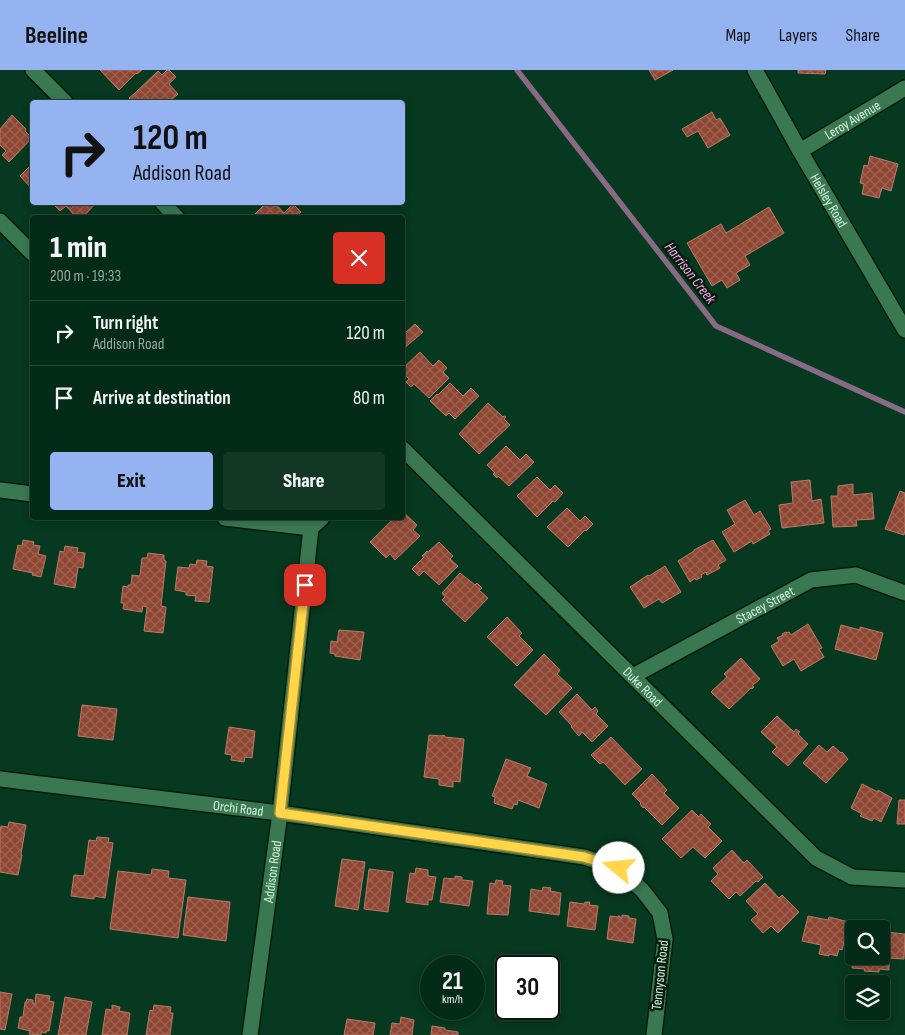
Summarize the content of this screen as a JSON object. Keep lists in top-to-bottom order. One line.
{"streets":{"street":["Leroy Avenue","Helsley Road","Stacey Street","Duke Road","Orchi Road","Addison Road","Tennyson Road"]},"crossings":[["Leroy Avenue","Helsley Road"],["Stacey Street","Duke Road"],["Orchi Road","Addison Road"],["Orchi Road","Tennyson Road"]],"water":["Harrison Creek"],"page":{"header":"Beeline","nav":["Map","Layers","Share"],"turn":["120 m","Addison Road"],"heading":["1 min","200 m · 19:33"],"list":[{"name":"Turn right","note":"Addison Road","value":"120 m"},{"name":"Arrive at destination","value":"80 m"}],"buttons":["Exit","Share"],"speed":"21 km/h","limit":"30"}}
